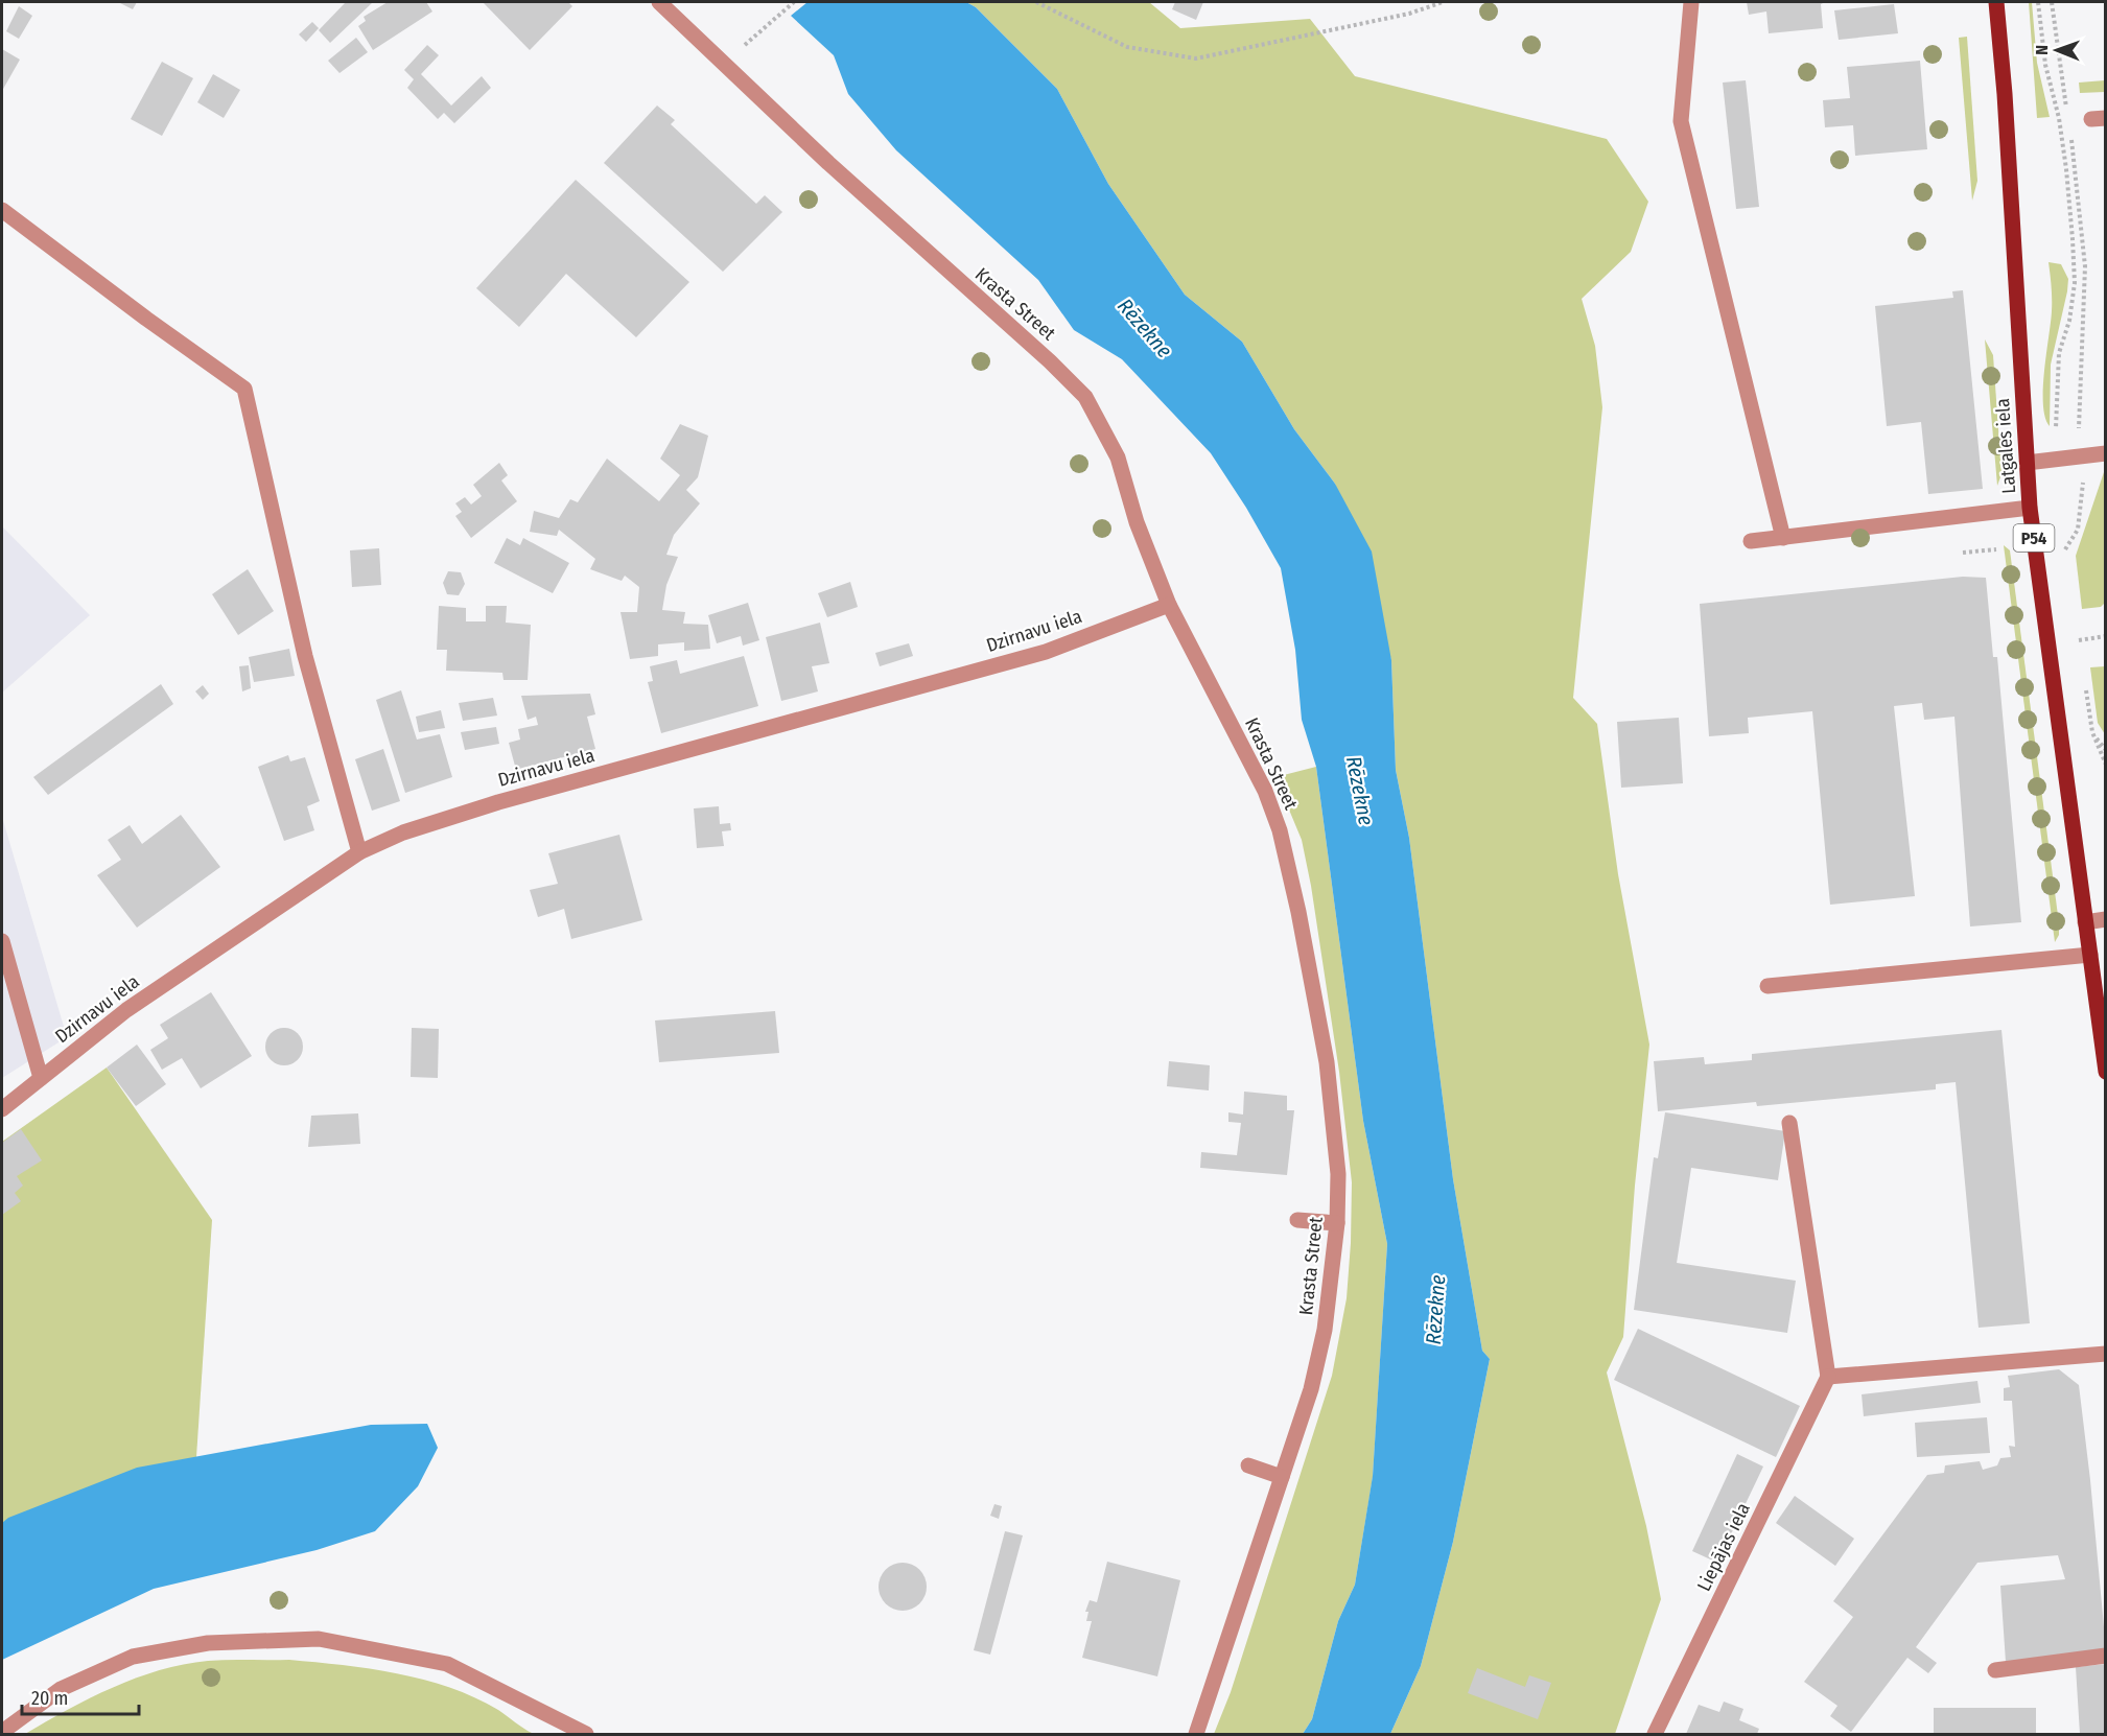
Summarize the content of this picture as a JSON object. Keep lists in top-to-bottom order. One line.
{"streets":{"main road":["Latgales iela","P54"],"street":["Krasta Street","Dzirnavu iela","Liepājas iela"]},"crossings":[["Krasta Street","Dzirnavu iela"]],"water":["Rēzekne"],"scale_bar":"20 m","north":"left"}
